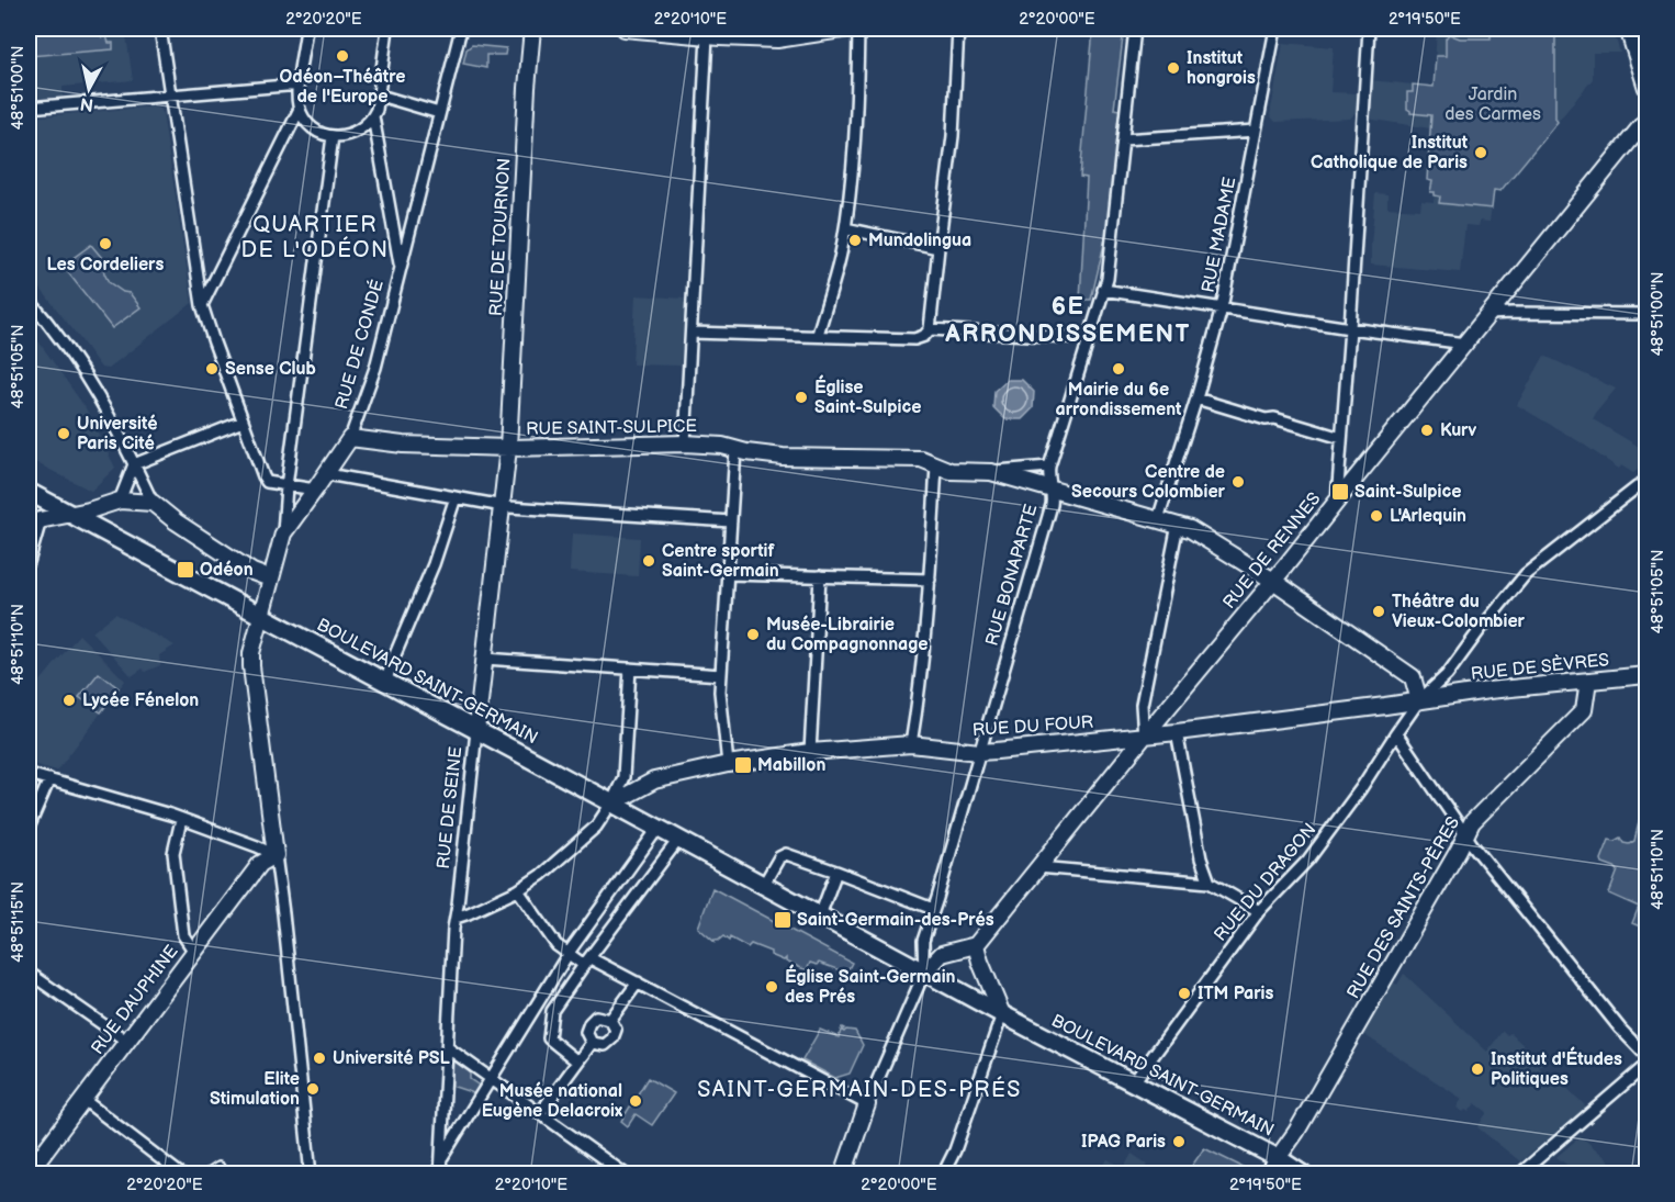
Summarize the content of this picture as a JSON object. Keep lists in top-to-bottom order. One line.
{"streets":{"main road":["BOULEVARD SAINT-GERMAIN"],"street":["RUE MADAME","RUE DE TOURNON","RUE DE CONDÉ","RUE SAINT-SULPICE","RUE DE RENNES","RUE BONAPARTE","RUE DE SÈVRES","RUE DU FOUR","RUE DE SEINE","RUE DU DRAGON","RUE DES SAINTS-PÈRES","RUE DAUPHINE"]},"crossings":[["RUE MADAME","RUE SAINT-SULPICE"],["RUE DE TOURNON","RUE SAINT-SULPICE"],["RUE DE TOURNON","RUE DE SEINE"],["RUE DE CONDÉ","RUE SAINT-SULPICE"],["RUE DE CONDÉ","BOULEVARD SAINT-GERMAIN"],["RUE DE CONDÉ","RUE DAUPHINE"],["RUE SAINT-SULPICE","RUE DE RENNES"],["RUE SAINT-SULPICE","RUE BONAPARTE"],["RUE SAINT-SULPICE","RUE DE SÈVRES"],["RUE SAINT-SULPICE","RUE DU FOUR"],["RUE SAINT-SULPICE","RUE DE SEINE"],["RUE SAINT-SULPICE","RUE DU DRAGON"],["RUE DE RENNES","RUE DU FOUR"],["RUE BONAPARTE","BOULEVARD SAINT-GERMAIN"],["RUE BONAPARTE","RUE DU FOUR"],["RUE DE SÈVRES","RUE DU FOUR"],["RUE DE SÈVRES","RUE DU DRAGON"],["RUE DE SÈVRES","RUE DES SAINTS-PÈRES"],["BOULEVARD SAINT-GERMAIN","RUE DU FOUR"],["BOULEVARD SAINT-GERMAIN","RUE DE SEINE"],["BOULEVARD SAINT-GERMAIN","RUE DU DRAGON"],["BOULEVARD SAINT-GERMAIN","RUE DES SAINTS-PÈRES"],["RUE DU FOUR","RUE DU DRAGON"]],"districts":["QUARTIER DE L'ODÉON","6E ARRONDISSEMENT","SAINT-GERMAIN-DES-PRÉS"],"parks":["Jardin des Carmes"],"places":{"other":["Odéon–Théâtre de l'Europe","Institut hongrois","Institut Catholique de Paris","Mundolingua","Les Cordeliers","Sense Club","Mairie du 6e arrondissement","Église Saint-Sulpice","Kurv","Université Paris Cité","Centre de Secours Colombier","L'Arlequin","Centre sportif Saint-Germain","Théâtre du Vieux-Colombier","Musée-Librairie du Compagnonnage","Lycée Fénelon","Église Saint-Germain des Prés","ITM Paris","Université PSL","Institut d'Études Politiques","Elite Stimulation","Musée national Eugène Delacroix","IPAG Paris"],"transit":["Saint-Sulpice","Odéon","Mabillon","Saint-Germain-des-Prés"]},"north":"bottom","coordinates":["2°20'20\"E","2°20'10\"E","2°20'00\"E","2°19'50\"E","48°51'00\"N","48°51'05\"N","48°51'10\"N","48°51'15\"N"]}
